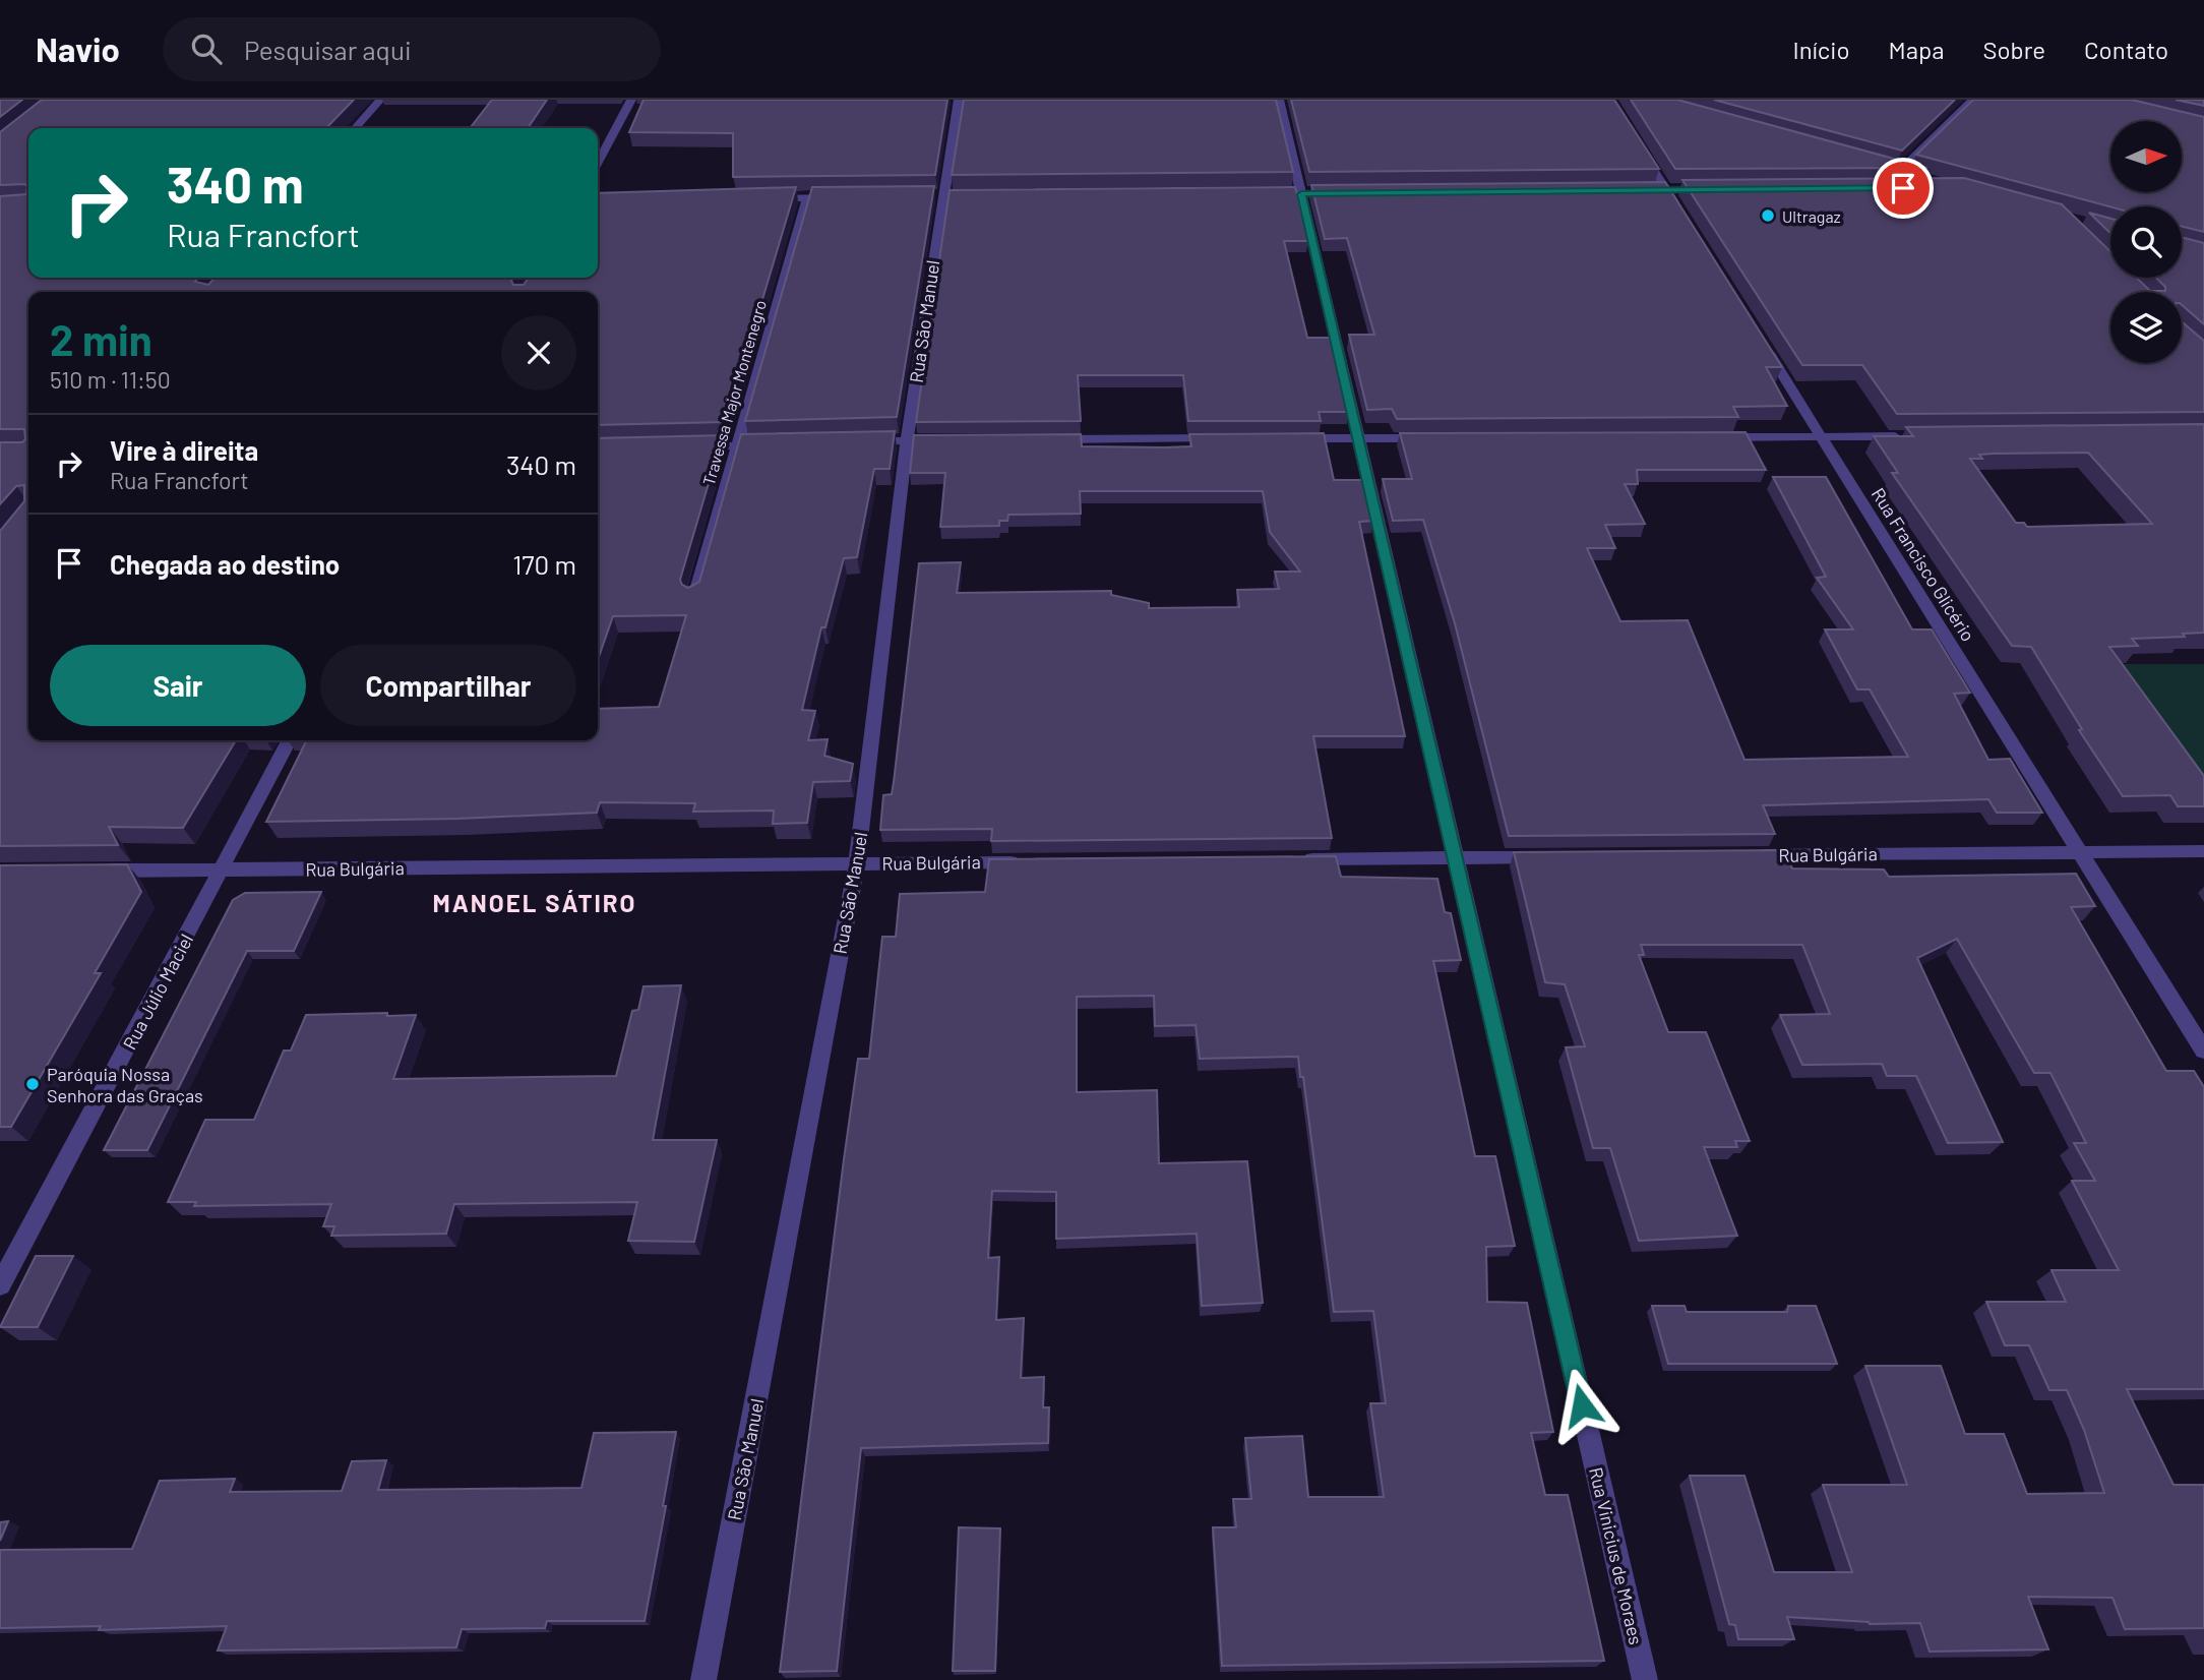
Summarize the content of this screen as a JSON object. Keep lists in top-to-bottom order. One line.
{"streets":{"street":["Rua São Manuel","Travessa Major Montenegro","Rua Francisco Glicério","Rua Bulgária","Rua Júlio Maciel","Rua Vinicius de Moraes"]},"crossings":[["Rua São Manuel","Rua Bulgária"],["Rua Francisco Glicério","Rua Bulgária"],["Rua Bulgária","Rua Júlio Maciel"]],"districts":["MANOEL SÁTIRO"],"places":["Ultragaz","Paróquia Nossa Senhora das Graças"],"north":"right","page":{"header":"Navio","search":"Pesquisar aqui","nav":["Início","Mapa","Sobre","Contato"],"turn":["340 m","Rua Francfort"],"heading":["2 min","510 m · 11:50"],"list":[{"name":"Vire à direita","note":"Rua Francfort","value":"340 m"},{"name":"Chegada ao destino","value":"170 m"}],"buttons":["Sair","Compartilhar"]}}
